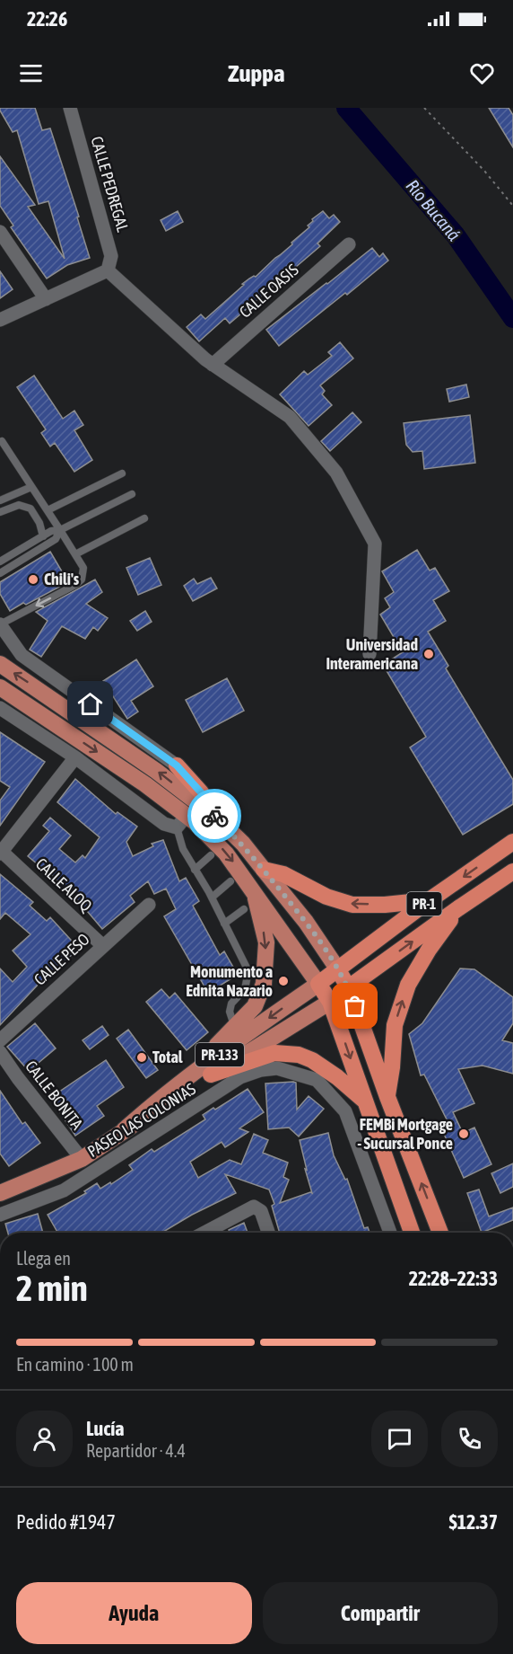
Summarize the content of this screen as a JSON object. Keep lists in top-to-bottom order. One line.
{"streets":{"highway":["PR-1"],"main road":["PR-133"],"street":["CALLE PEDREGAL","CALLE OASIS","CALLE ALOQ","CALLE PESO","CALLE BONITA","PASEO LAS COLONIAS"]},"crossings":[["CALLE ALOQ","CALLE PESO"],["PR-1","PR-133"],["PR-133","CALLE BONITA"]],"water":["Río Bucaná"],"places":["Chili's","Universidad Interamericana","Monumento a Ednita Nazario","Total","FEMBi Mortgage - Sucursal Ponce"],"page":{"status":"22:26","header":"Zuppa","heading":["2 min","Llega en","22:28–22:33"],"panel":["Lucía","Repartidor · 4.4","Pedido #1947","$12.37"],"bar":"En camino · 100 m","buttons":["Ayuda","Compartir"]}}
